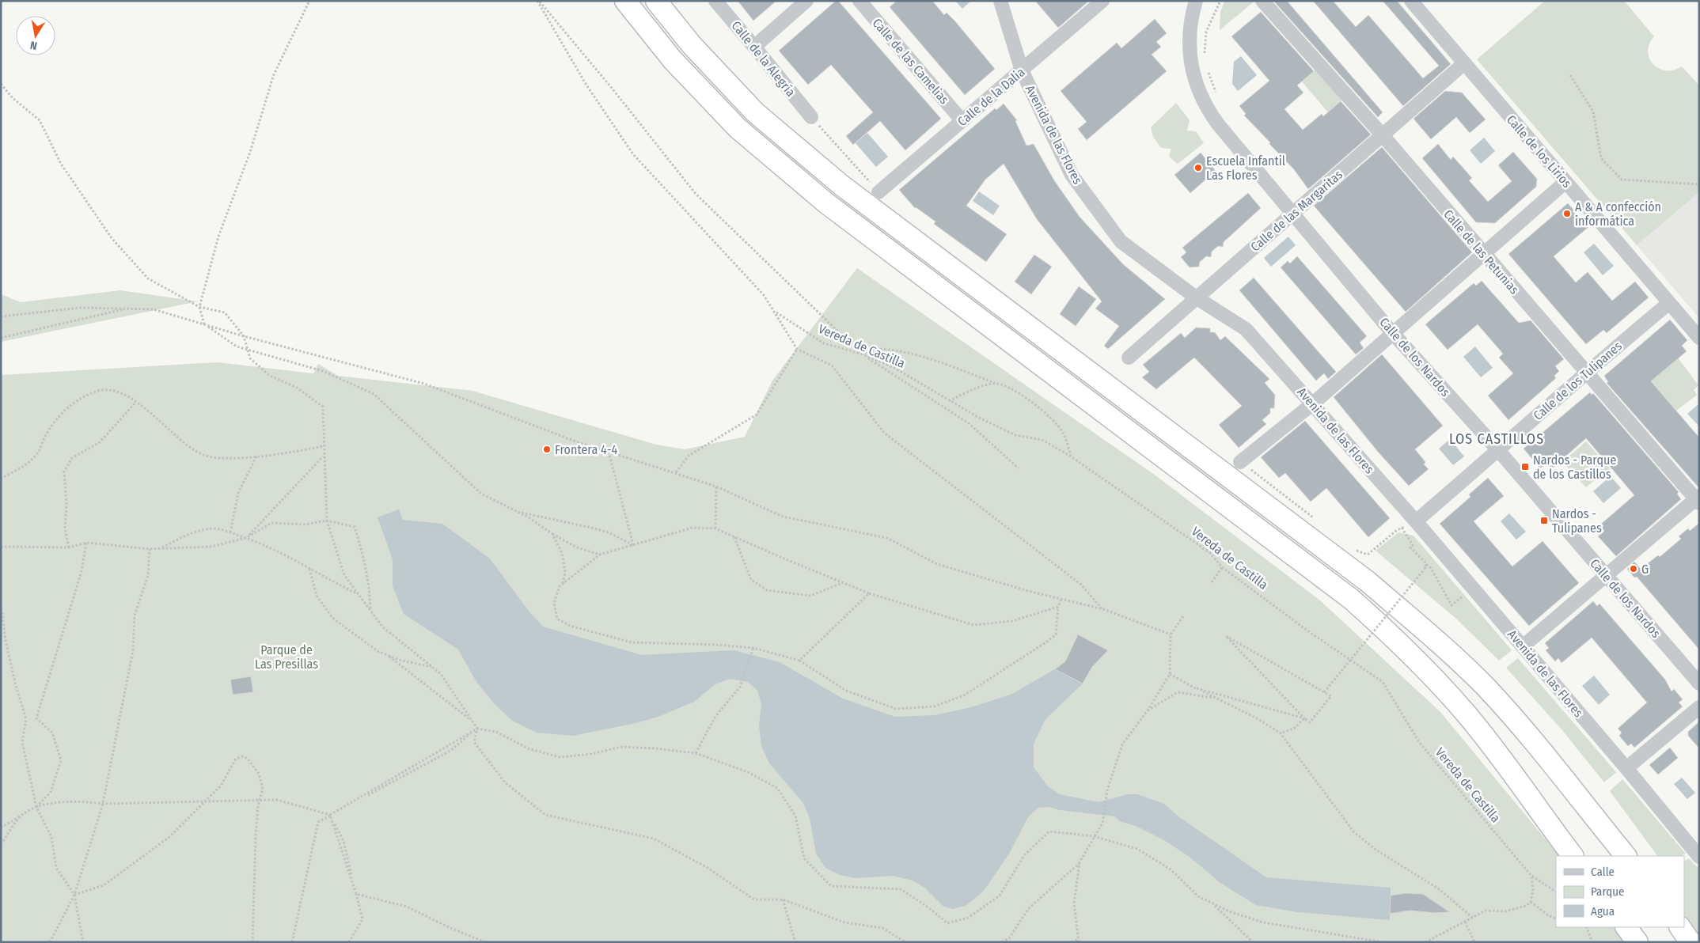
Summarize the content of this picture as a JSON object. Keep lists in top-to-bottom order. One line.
{"streets":{"street":["Calle de la Alegría","Calle de las Camelias","Calle de la Dalia","Avenida de las Flores","Calle de los Lirios","Calle de las Margaritas","Calle de las Petunias","Calle de los Nardos","Calle de los Tulipanes"],"path":["Vereda de Castilla"]},"crossings":[["Calle de las Camelias","Calle de la Dalia"],["Calle de la Dalia","Avenida de las Flores"],["Avenida de las Flores","Calle de las Margaritas"],["Avenida de las Flores","Calle de los Tulipanes"],["Calle de los Lirios","Calle de las Margaritas"],["Calle de los Lirios","Calle de los Tulipanes"],["Calle de las Margaritas","Calle de las Petunias"],["Calle de las Margaritas","Calle de los Nardos"],["Calle de las Petunias","Calle de los Tulipanes"],["Calle de los Nardos","Calle de los Tulipanes"]],"districts":["LOS CASTILLOS"],"parks":["Parque de Las Presillas"],"places":{"other":["Escuela Infantil Las Flores","A & A confección informática","Frontera 4-4","G"],"transit":["Nardos - Parque de los Castillos","Nardos - Tulipanes"]},"legend":["Calle","Parque","Agua"],"north":"bottom"}
